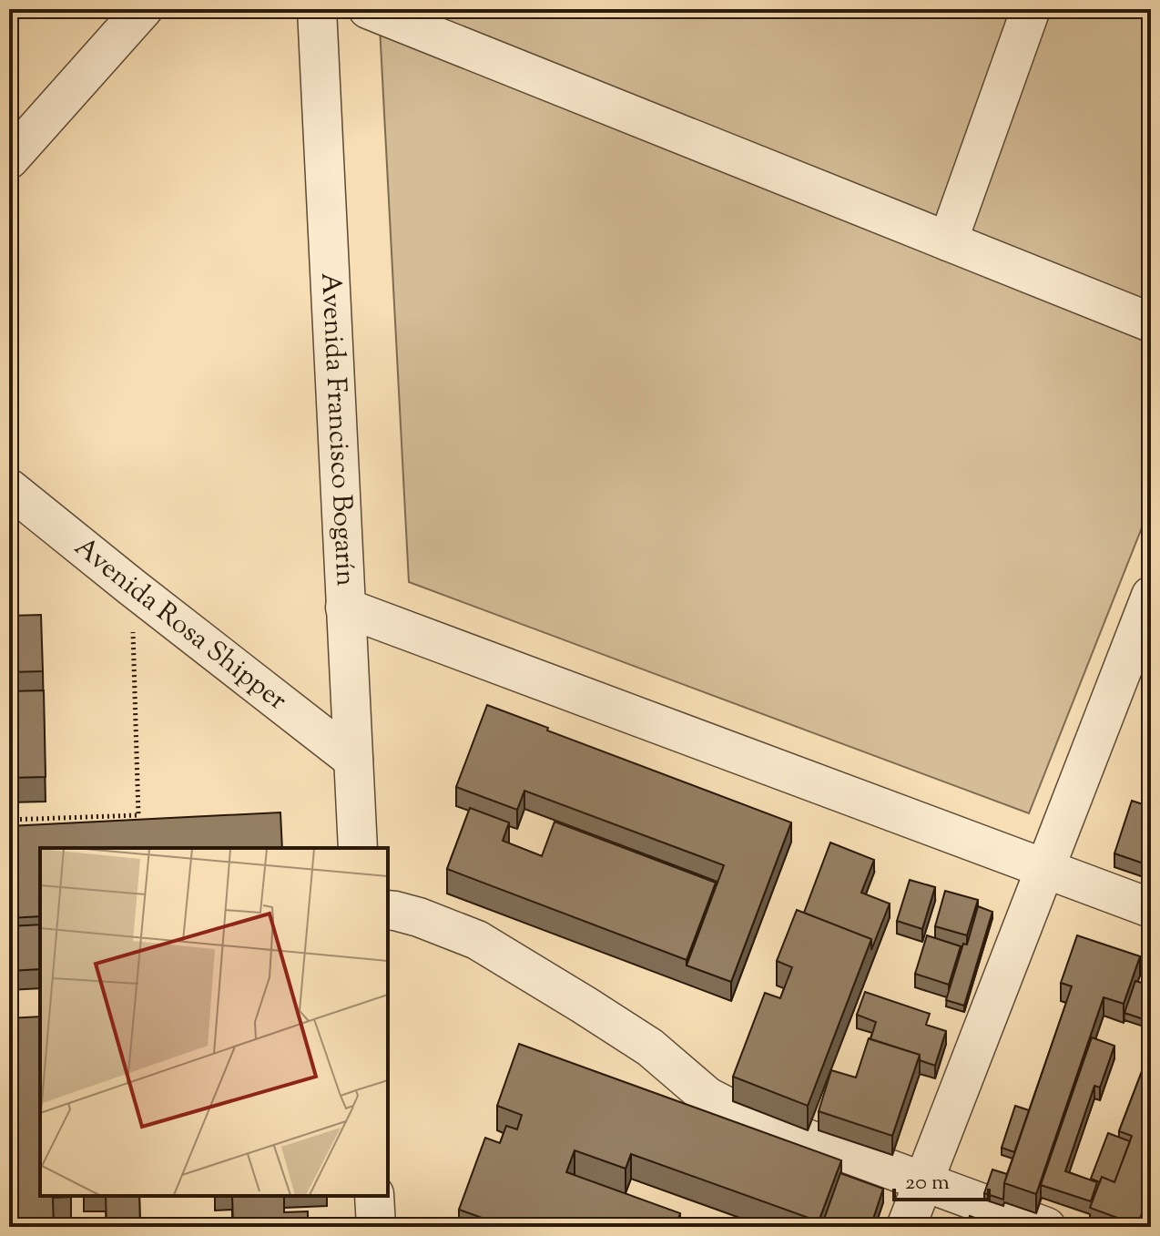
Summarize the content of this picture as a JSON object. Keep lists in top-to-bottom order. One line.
{"streets":{"street":["Avenida Francisco Bogarín","Avenida Rosa Shipper"]},"crossings":[["Avenida Francisco Bogarín","Avenida Rosa Shipper"]],"scale_bar":"20 m"}
